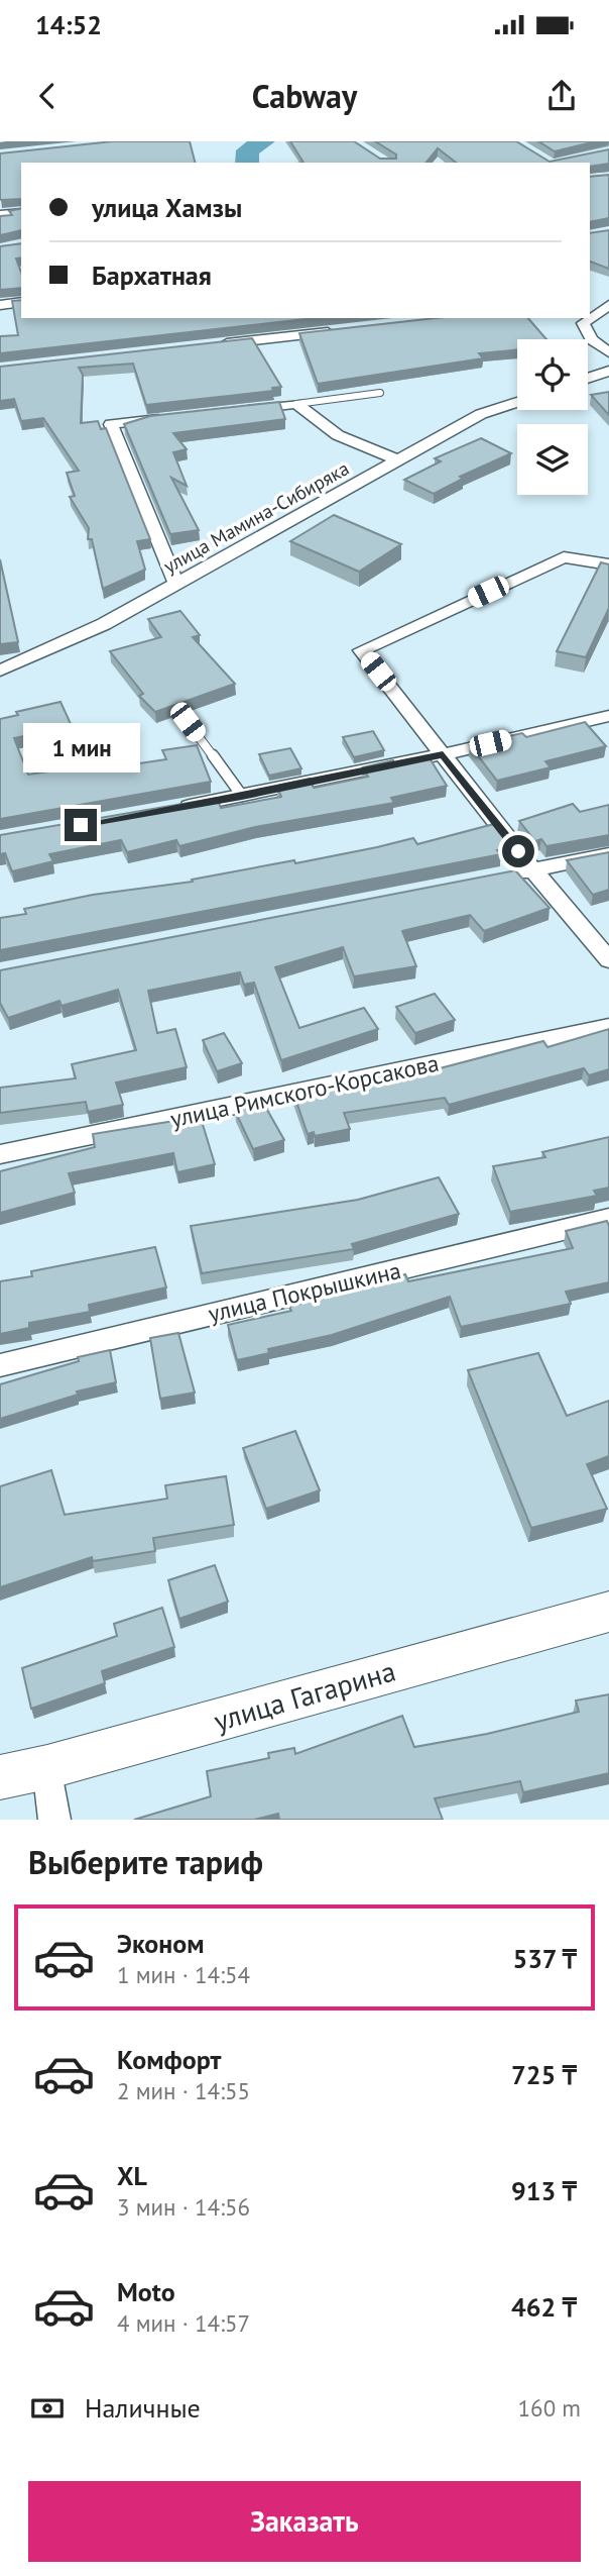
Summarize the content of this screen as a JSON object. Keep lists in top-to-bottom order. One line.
{"streets":{"main road":["улица Гагарина"],"street":["улица Мамина-Сибиряка","улица Римского-Корсакова","улица Покрышкина"]},"page":{"status":"14:52","header":"Cabway","banner":["улица Хамзы","Бархатная"],"bubble":"1 мин","heading":"Выберите тариф","list":[{"name":"Эконом","note":"1 мин · 14:54","value":"537 ₸"},{"name":"Комфорт","note":"2 мин · 14:55","value":"725 ₸"},{"name":"XL","note":"3 мин · 14:56","value":"913 ₸"},{"name":"Moto","note":"4 мин · 14:57","value":"462 ₸"}],"pay":["Наличные","160 m"],"buttons":"Заказать"}}
